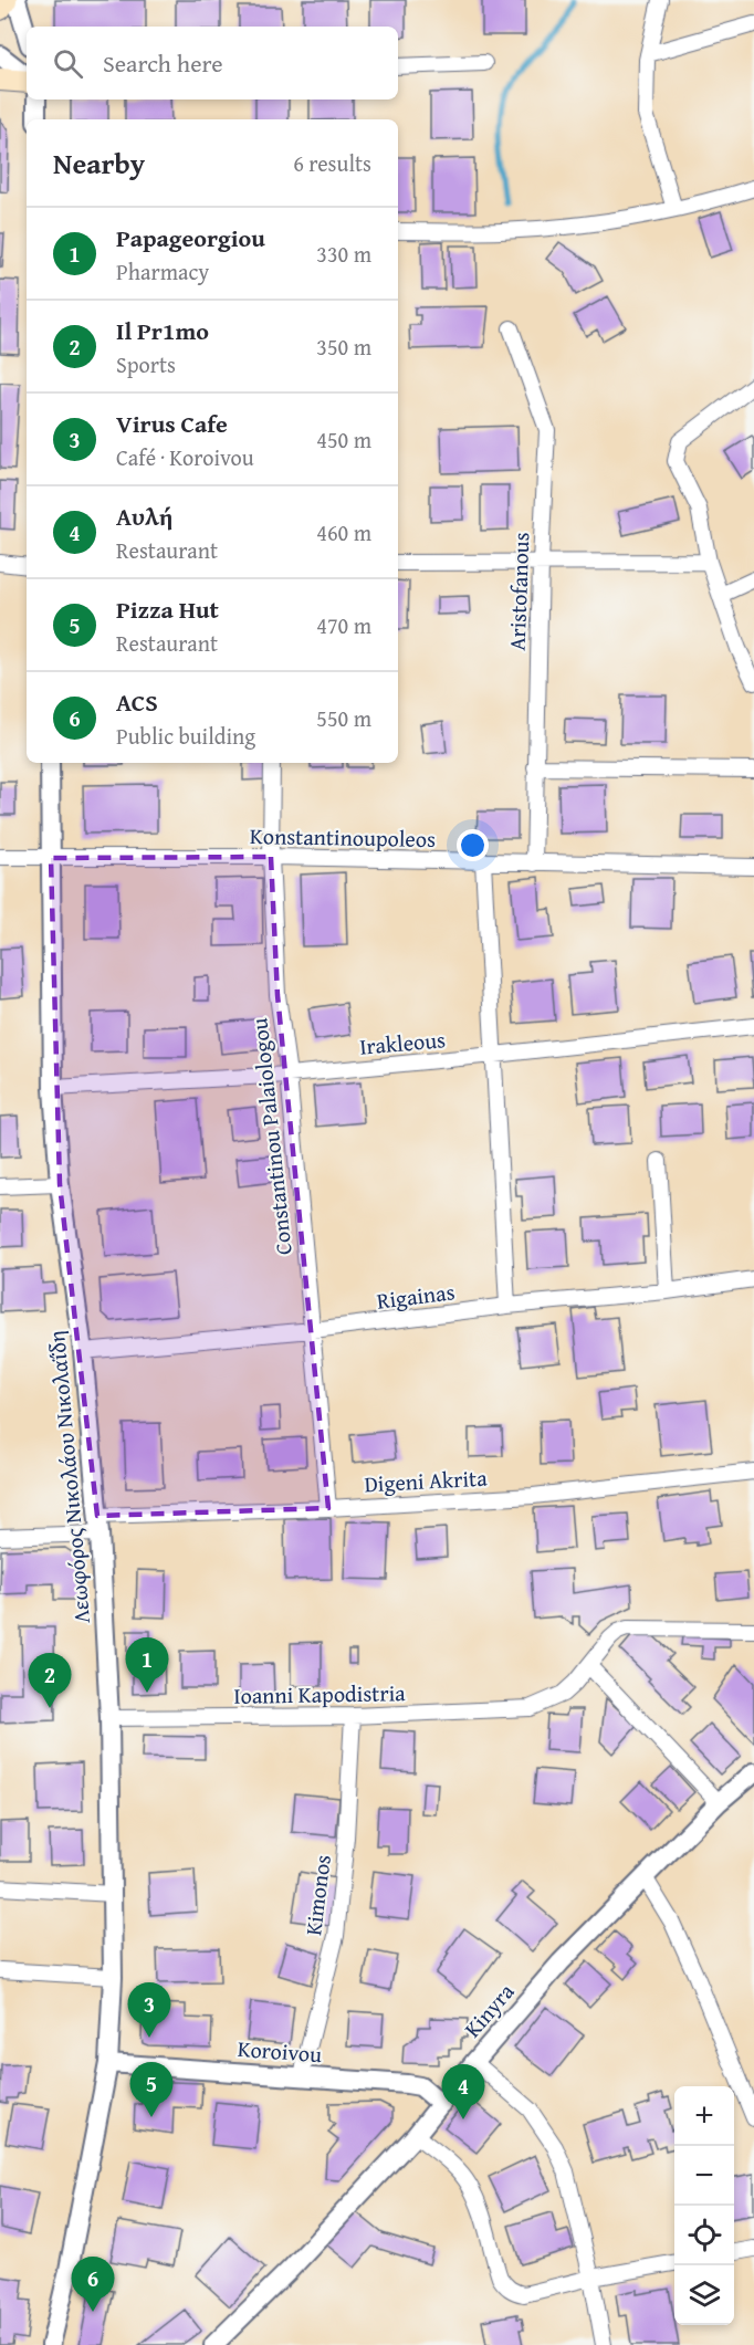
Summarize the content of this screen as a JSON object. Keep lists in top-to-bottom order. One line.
{"streets":{"street":["Aristofanous","Konstantinoupoleos","Irakleous","Constantinou Palaiologou","Rigainas","Λεωφόρος Νικολάου Νικολαΐδη","Digeni Akrita","Ioanni Kapodistria","Kimonos","Kinyra","Koroivou"]},"crossings":[["Aristofanous","Konstantinoupoleos"],["Konstantinoupoleos","Constantinou Palaiologou"],["Konstantinoupoleos","Λεωφόρος Νικολάου Νικολαΐδη"],["Irakleous","Constantinou Palaiologou"],["Irakleous","Λεωφόρος Νικολάου Νικολαΐδη"],["Constantinou Palaiologou","Rigainas"],["Constantinou Palaiologou","Digeni Akrita"],["Rigainas","Λεωφόρος Νικολάου Νικολαΐδη"],["Λεωφόρος Νικολάου Νικολαΐδη","Digeni Akrita"],["Λεωφόρος Νικολάου Νικολαΐδη","Ioanni Kapodistria"],["Λεωφόρος Νικολάου Νικολαΐδη","Koroivou"],["Ioanni Kapodistria","Kimonos"],["Kimonos","Koroivou"],["Kinyra","Koroivou"]],"page":{"search":"Search here","heading":["Nearby","6 results"],"list":[{"mark":"1","name":"Papageorgiou","note":"Pharmacy","value":"330 m"},{"mark":"2","name":"Il Pr1mo","note":"Sports","value":"350 m"},{"mark":"3","name":"Virus Cafe","note":"Café · Koroivou","value":"450 m"},{"mark":"4","name":"Αυλή","note":"Restaurant","value":"460 m"},{"mark":"5","name":"Pizza Hut","note":"Restaurant","value":"470 m"},{"mark":"6","name":"ACS","note":"Public building","value":"550 m"}],"pins":["1","2","3","5","4","6"],"map_buttons":["+","−"]}}
